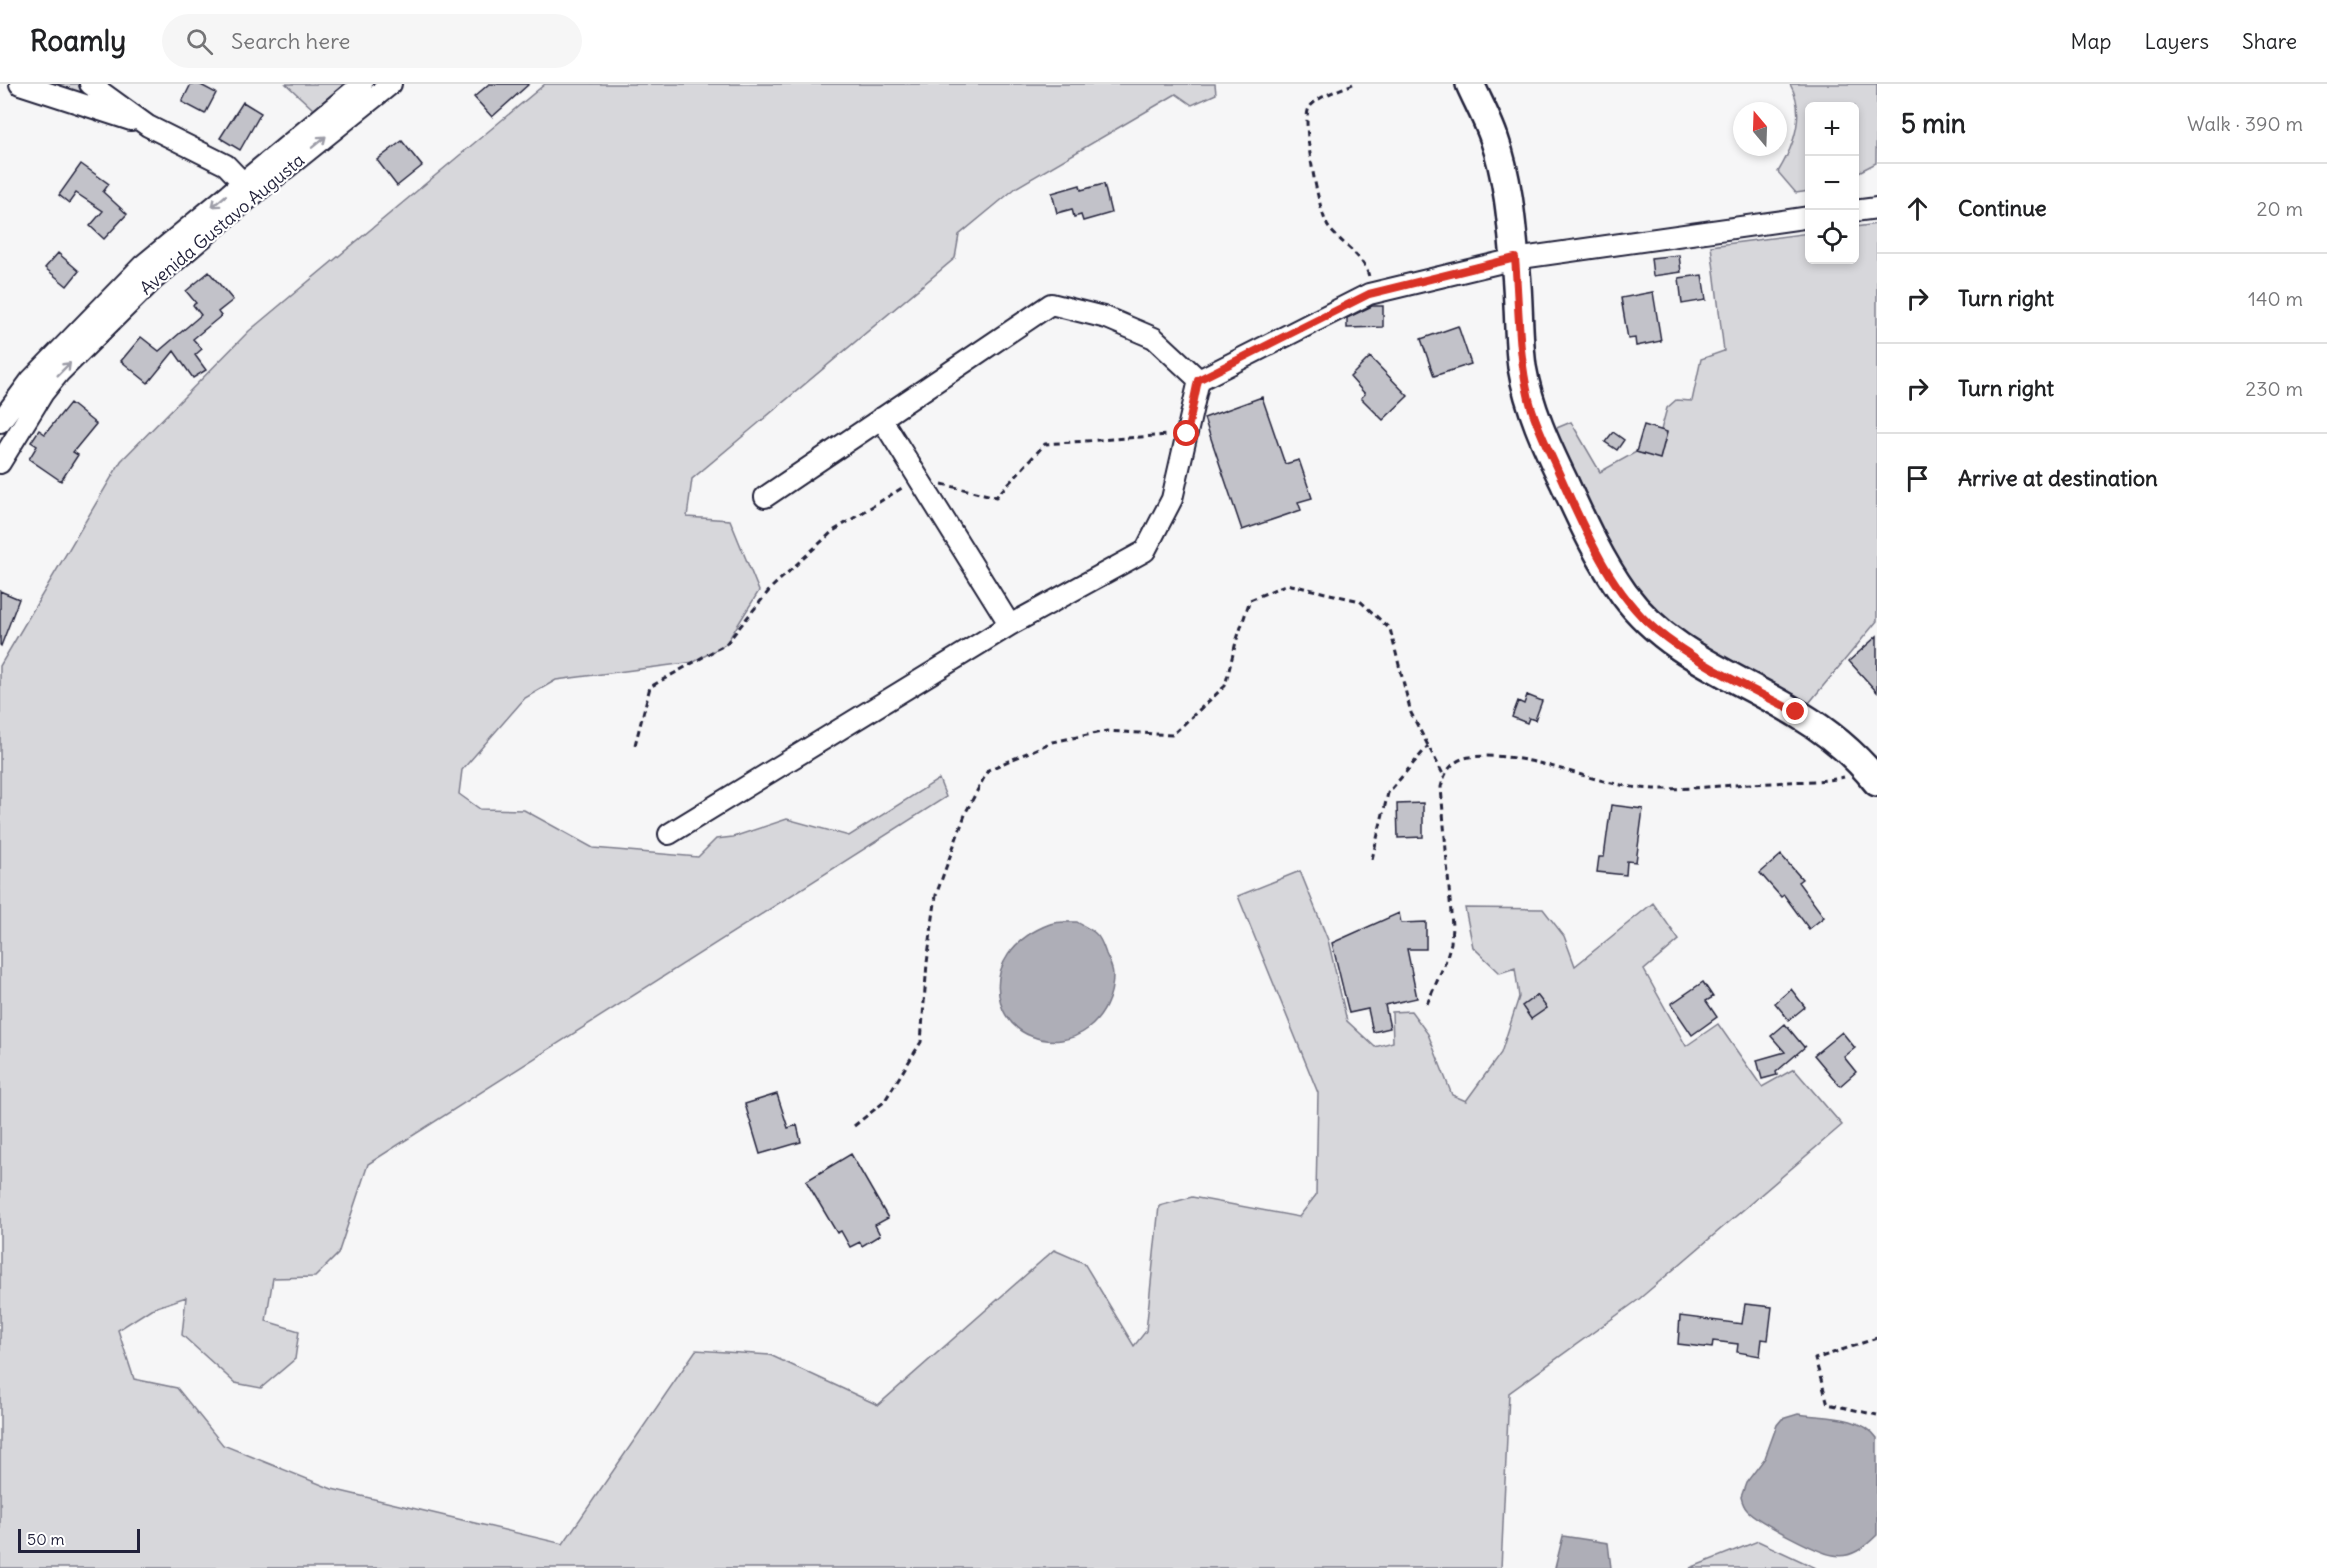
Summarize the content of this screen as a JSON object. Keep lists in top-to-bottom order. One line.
{"streets":{"street":["Avenida Gustavo Augusta"]},"scale_bar":"50 m","north":"top","page":{"header":"Roamly","search":"Search here","nav":["Map","Layers","Share"],"heading":["5 min","Walk · 390 m"],"map_buttons":["+","−"],"list":[["Continue","20 m"],["Turn right","140 m"],["Turn right","230 m"],"Arrive at destination"],"scale":"50 m"}}
